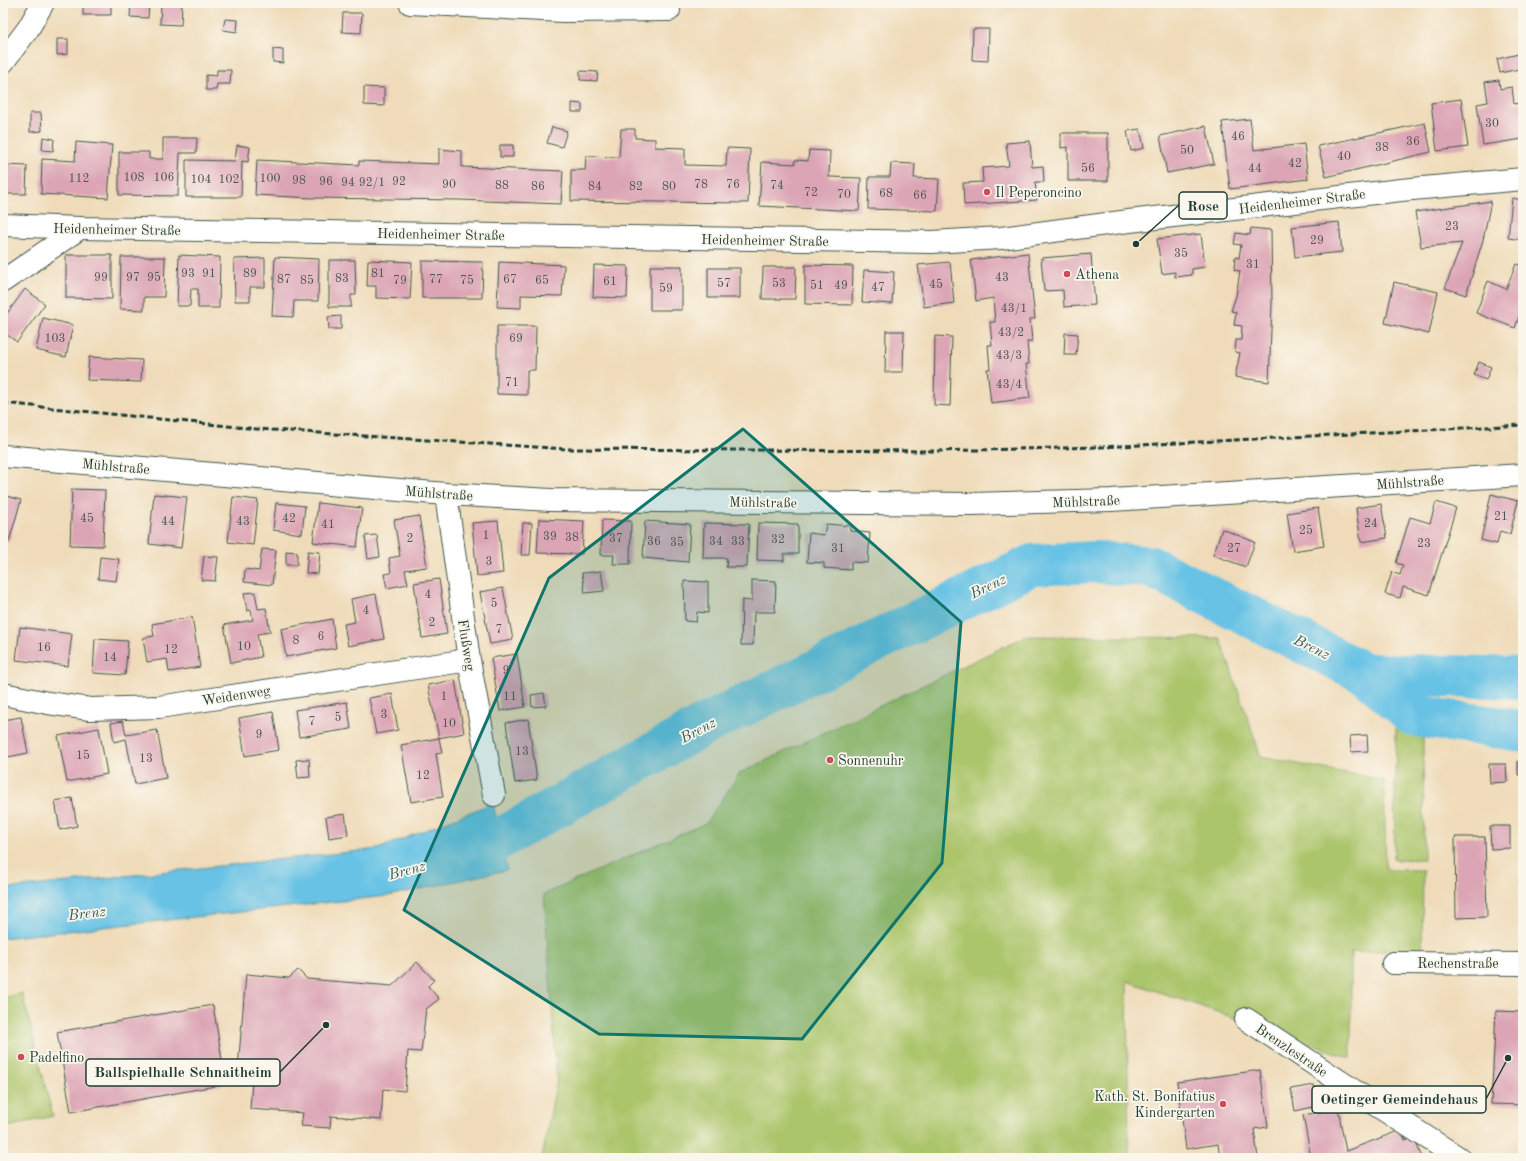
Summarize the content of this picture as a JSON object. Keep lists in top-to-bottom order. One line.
{"streets":{"street":["Heidenheimer Straße","Mühlstraße","Flußweg","Weidenweg","Rechenstraße","Brenzlestraße"]},"crossings":[["Mühlstraße","Flußweg"],["Flußweg","Weidenweg"]],"water":["Brenz"],"places":["Il Peperoncino","Rose","Athena","Sonnenuhr","Ballspielhalle Schnaitheim","Padelfino","Oetinger Gemeindehaus","Kath. St. Bonifatius Kindergarten"],"house_numbers":["30","46","36","38","50","40","42","56","44","108","106","112","100","104","102","98","96","92","94","92/1","90","78","76","88","74","86","84","82","80","72","68","70","66","23","29","35","31","93","91","89","81","99","97","95","43","83","87","77","67","85","79","75","65","61","57","53","45","51","49","47","59","43/1","43/2","103","69","43/3","71","43/4","21","45","42","44","43","24","41","25","1","39","38","2","37","32","36","34","33","35","23","31","27","3","4","5","4","2","7","6","8","10","16","12","14","9","1","11","3","5","7","10","9","13","15","13","12"]}
